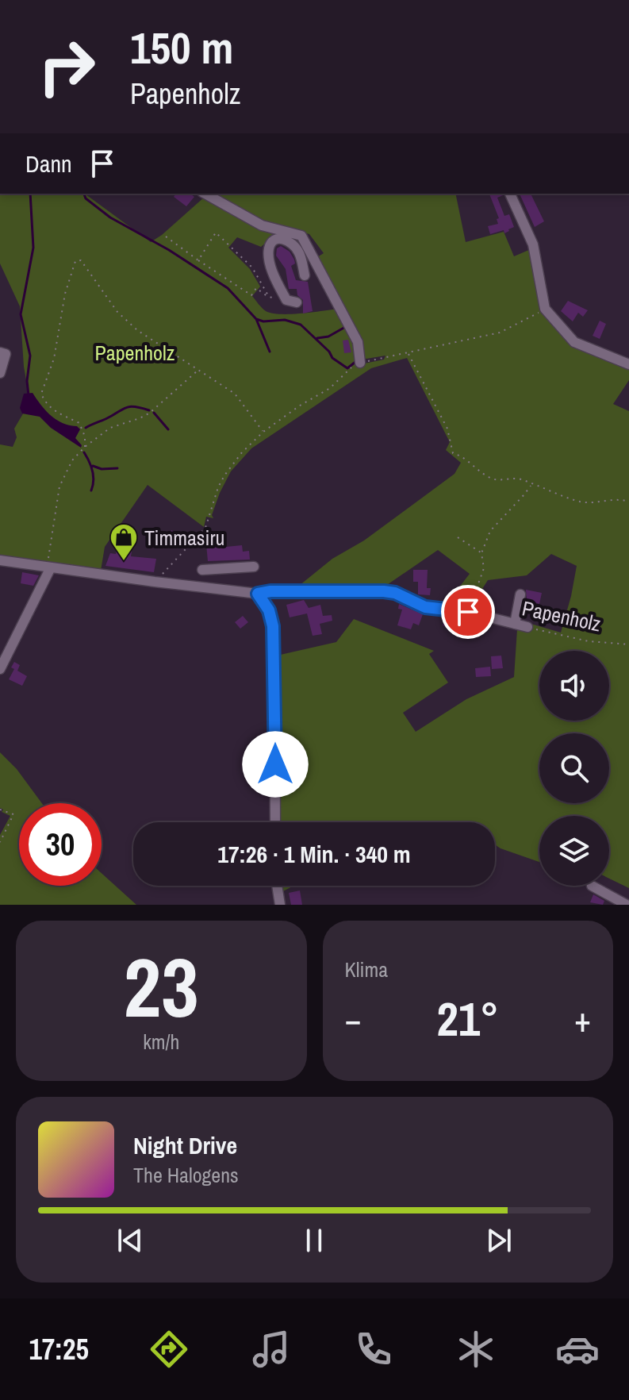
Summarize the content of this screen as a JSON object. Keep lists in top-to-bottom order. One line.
{"streets":{"street":["Papenholz"]},"parks":["Papenholz"],"places":{"shop":["Timmasiru"]},"page":{"turn":["150 m","Papenholz"],"then":"Dann","limit":"30","trip":"17:26 · 1 Min. · 340 m","tile":[["23","km/h"],"Klima"],"heat":["−","21°","+"],"song":["Night Drive","The Halogens"],"tabs":"17:25"}}
